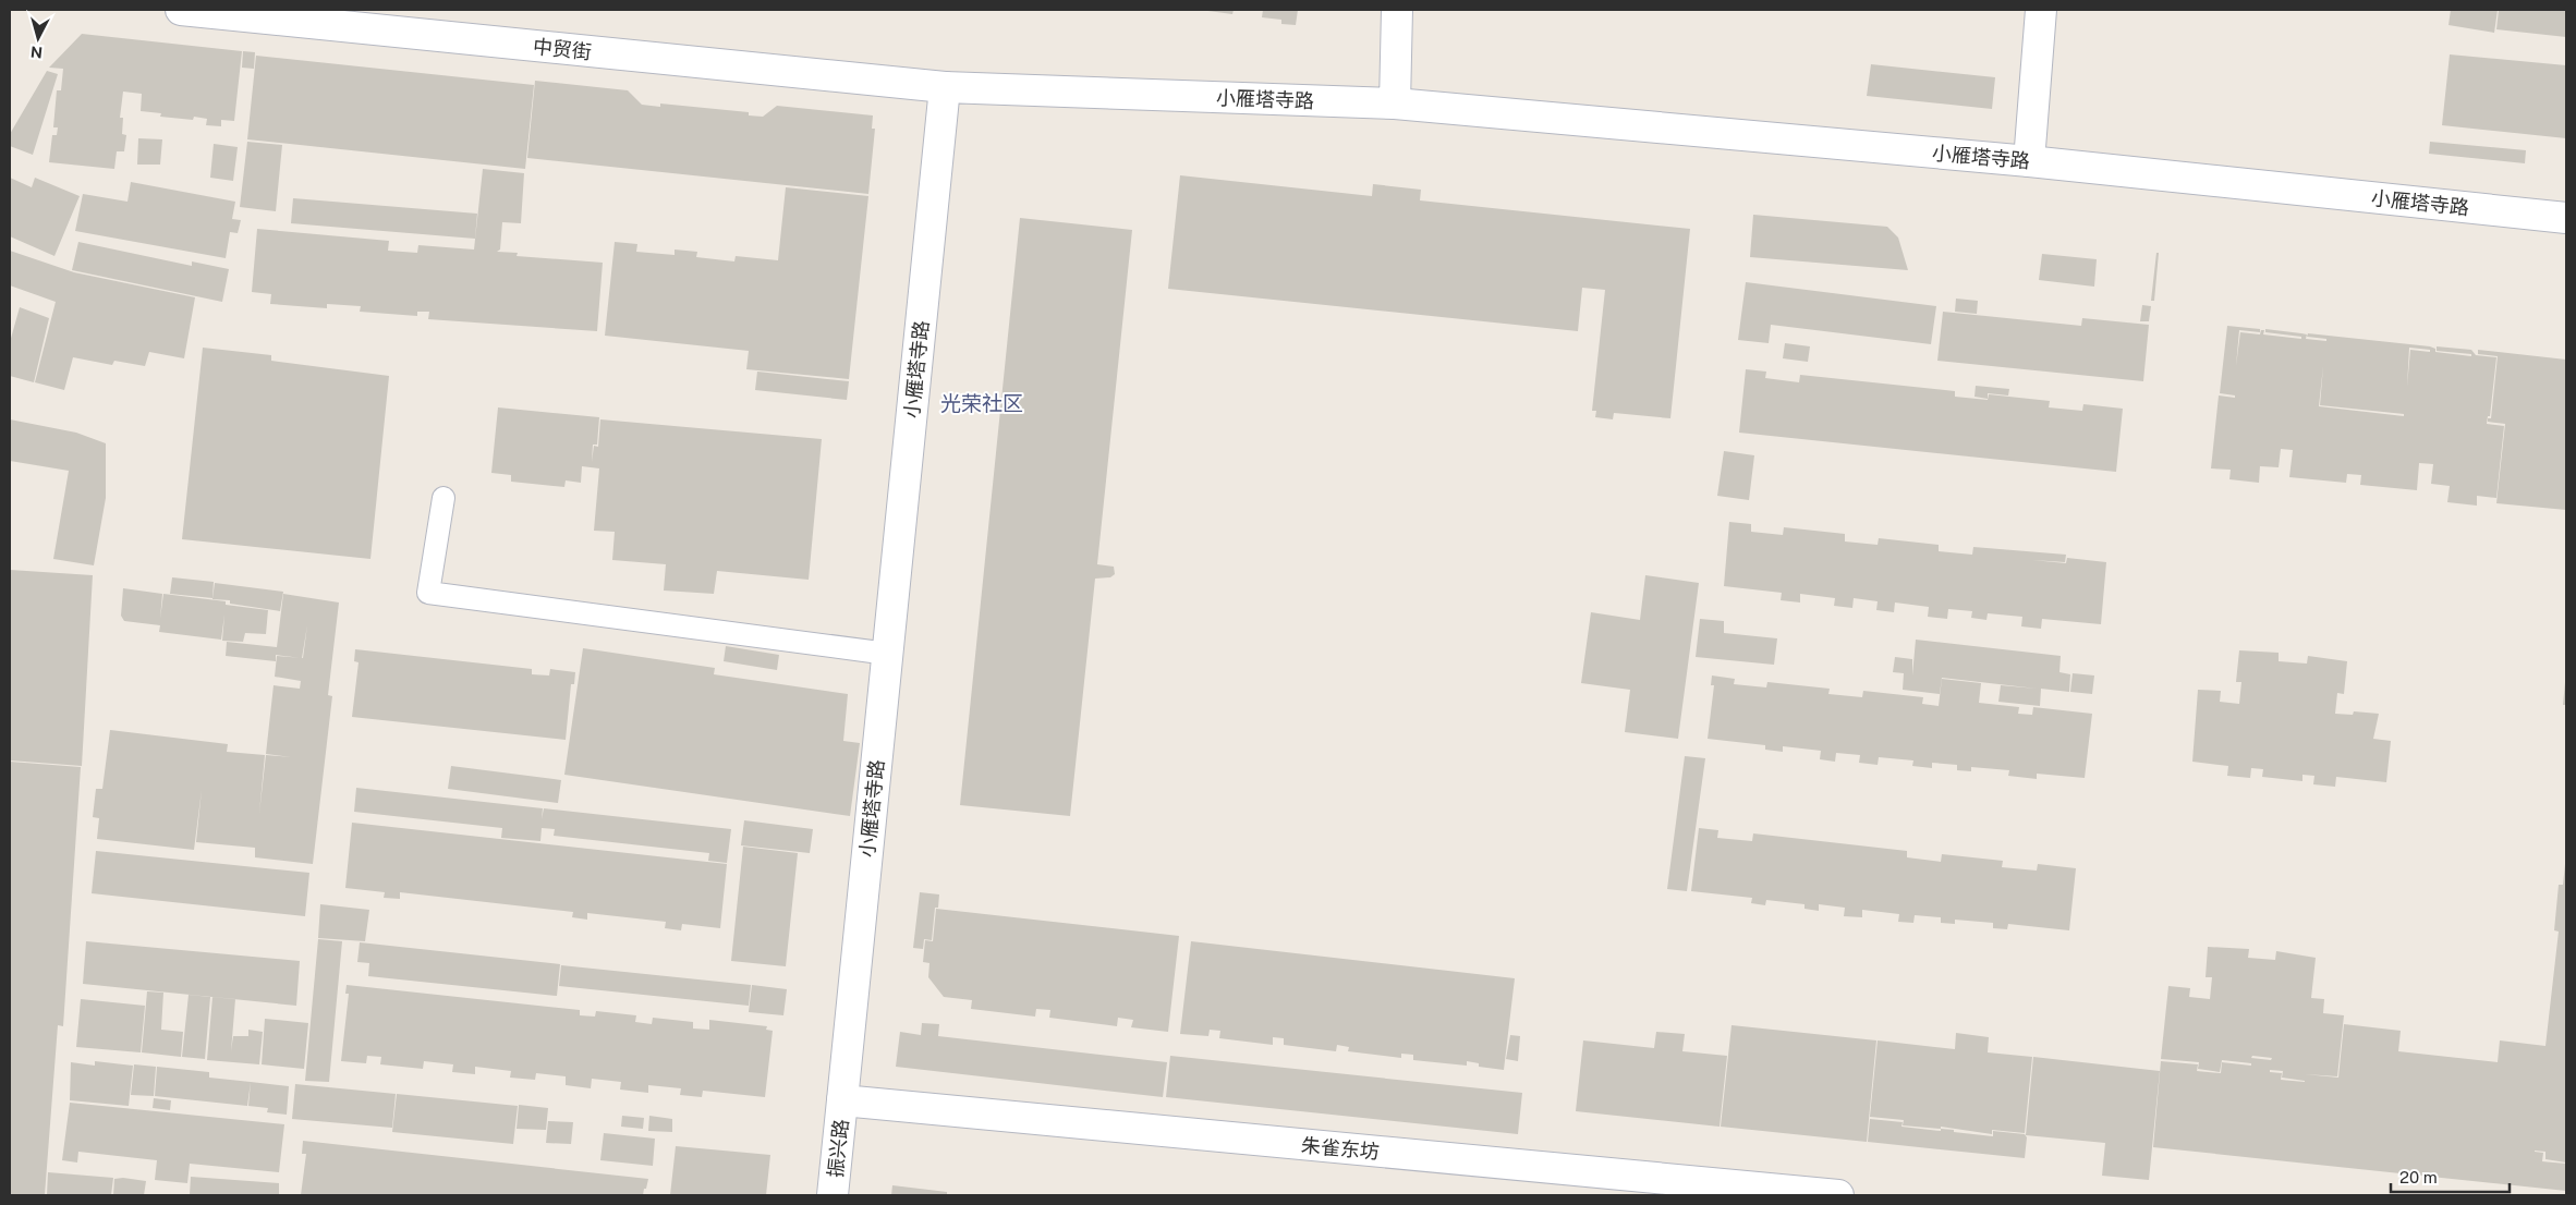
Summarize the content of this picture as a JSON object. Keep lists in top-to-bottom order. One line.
{"streets":{"street":["中贸街","小雁塔寺路","振兴路","朱雀东坊"]},"crossings":[["中贸街","小雁塔寺路"],["小雁塔寺路","振兴路"],["小雁塔寺路","朱雀东坊"],["振兴路","朱雀东坊"]],"districts":["光荣社区"],"scale_bar":"20 m","north":"bottom"}
